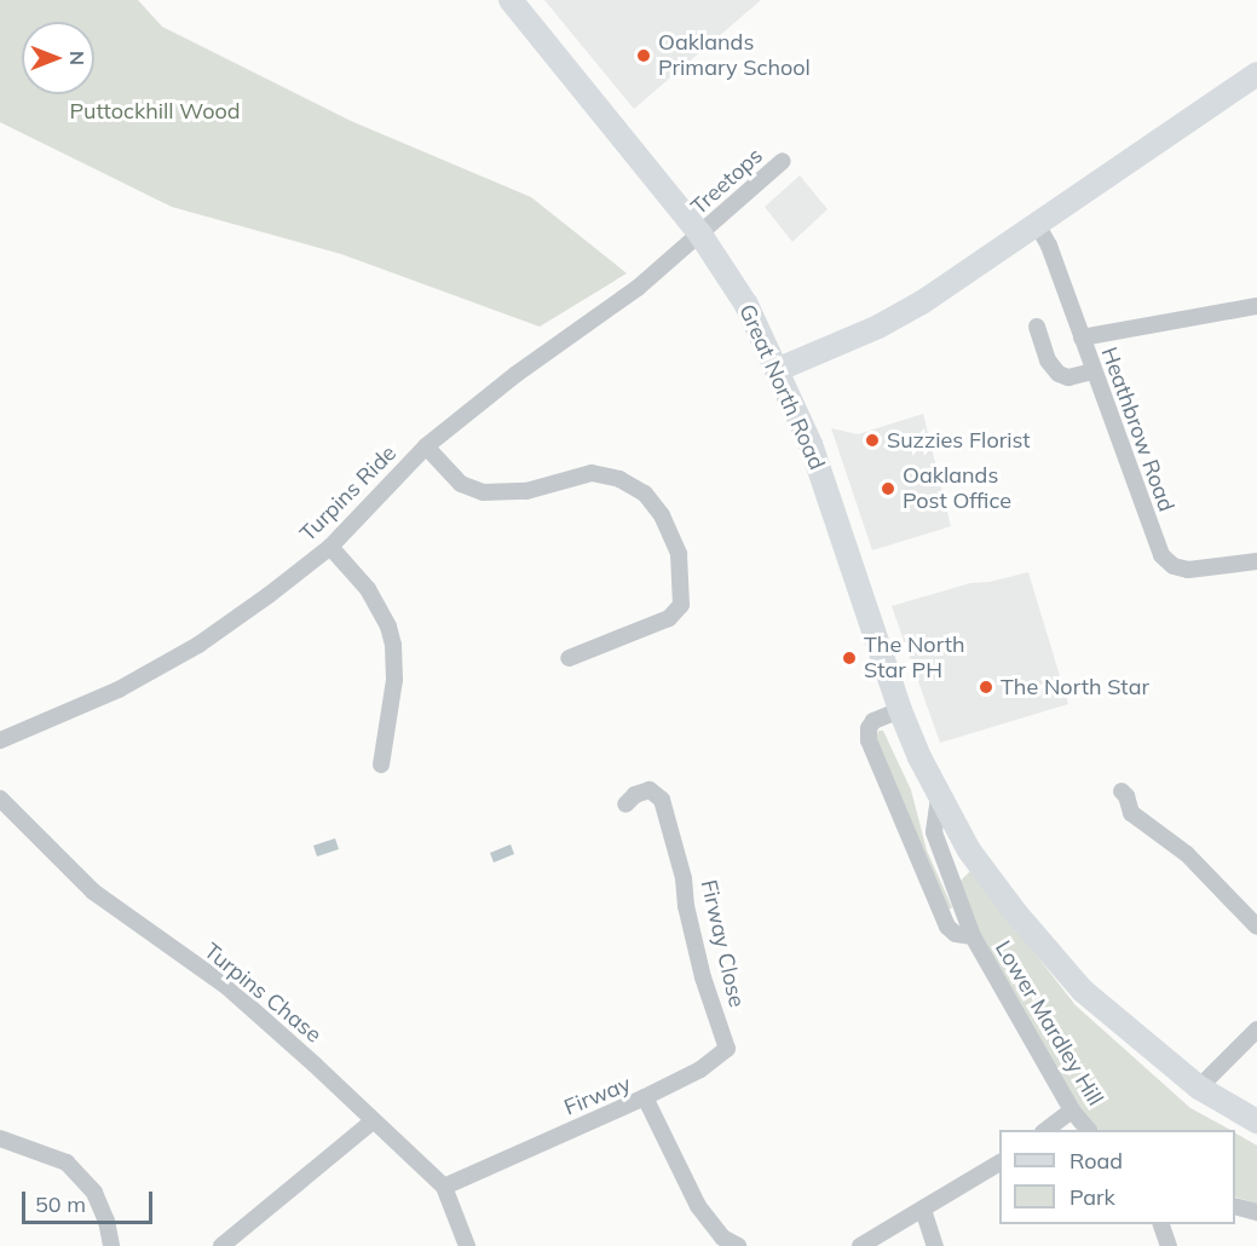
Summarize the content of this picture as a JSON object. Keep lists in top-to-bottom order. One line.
{"streets":{"main road":["Great North Road"],"street":["Treetops","Heathbrow Road","Turpins Ride","Firway Close","Turpins Chase","Lower Mardley Hill","Firway"]},"crossings":[["Treetops","Great North Road"],["Treetops","Turpins Ride"],["Great North Road","Turpins Ride"],["Great North Road","Lower Mardley Hill"],["Firway Close","Firway"],["Turpins Chase","Firway"]],"parks":["Puttockhill Wood"],"places":["Oaklands Primary School","Suzzies Florist","Oaklands Post Office","The North Star PH","The North Star"],"legend":["Road","Park"],"scale_bar":"50 m","north":"right"}
